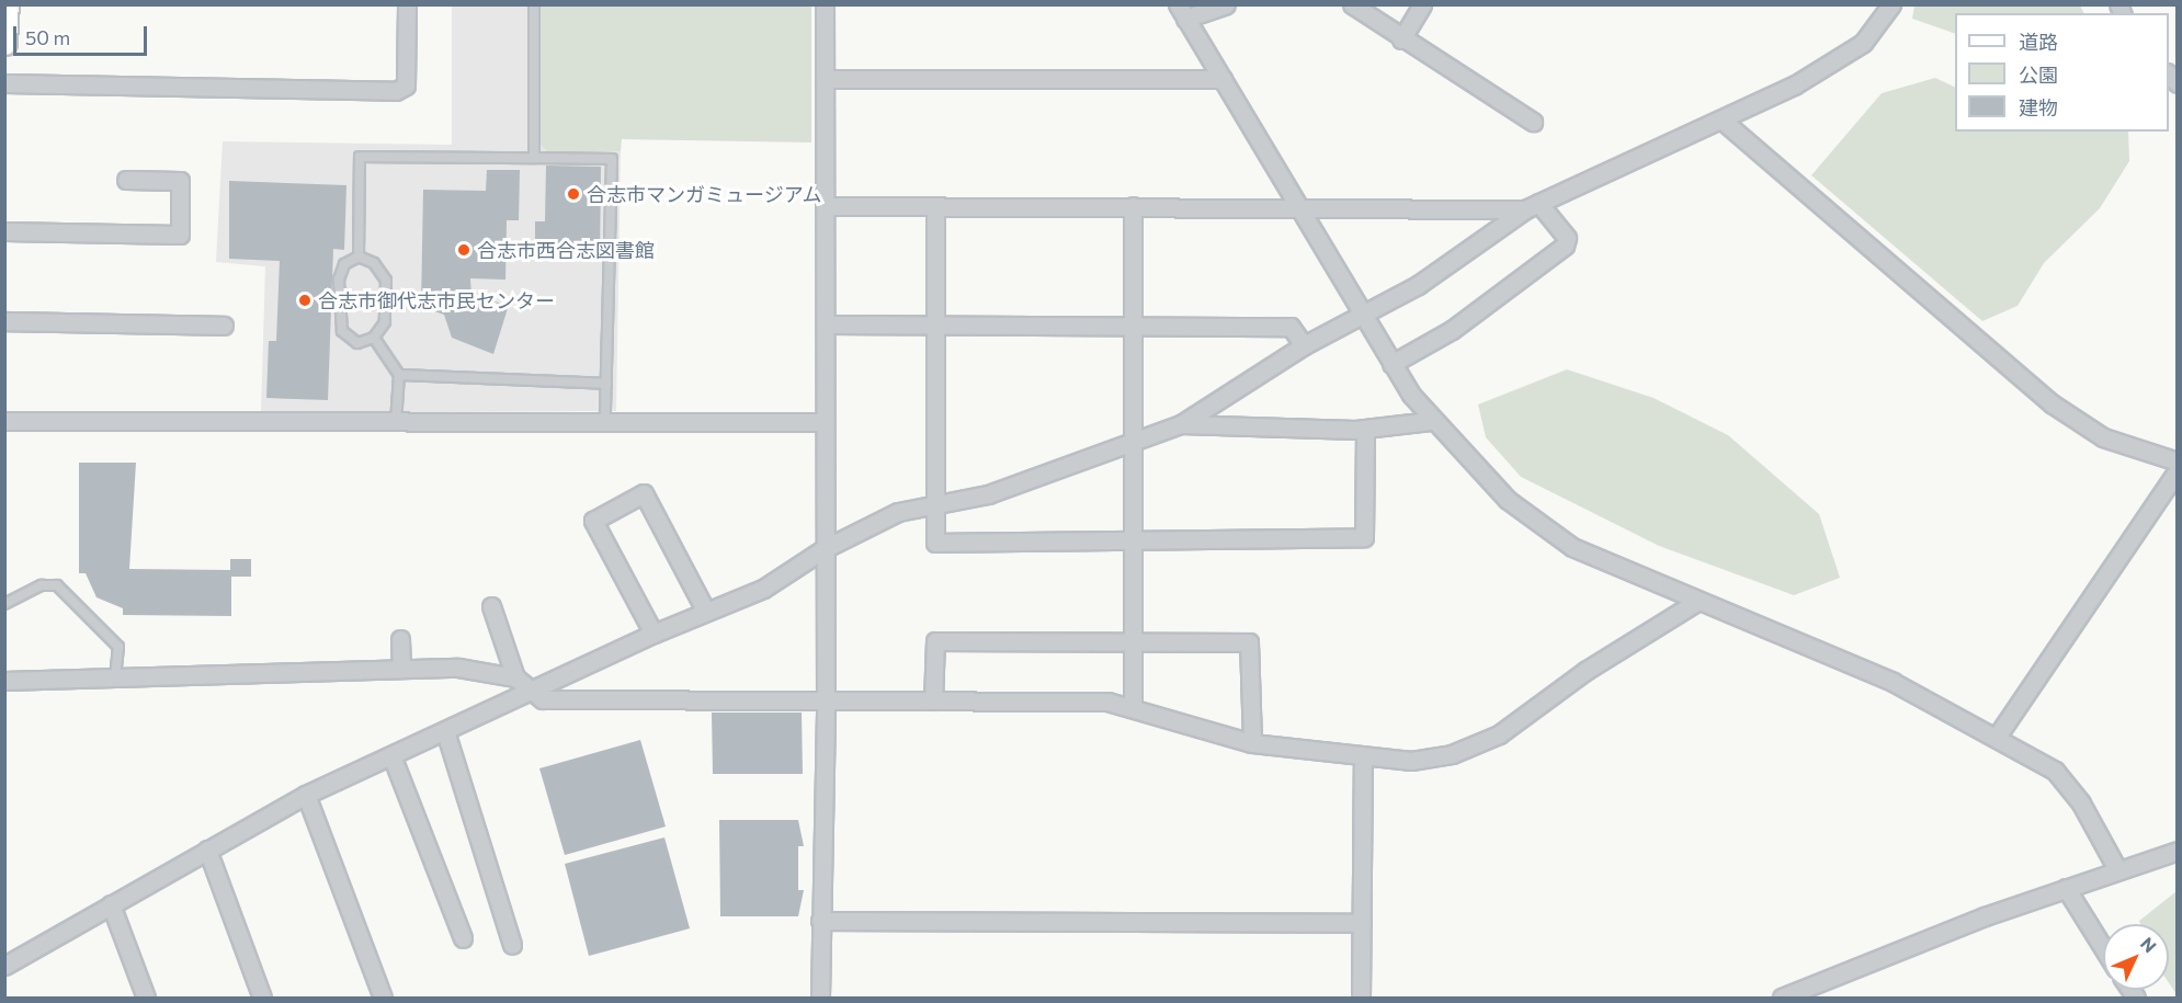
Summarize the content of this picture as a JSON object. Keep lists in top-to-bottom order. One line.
{"places":["合志市マンガミュージアム","合志市西合志図書館","合志市御代志市民センター"],"legend":["道路","公園","建物"],"scale_bar":"50 m","north":"top right"}
